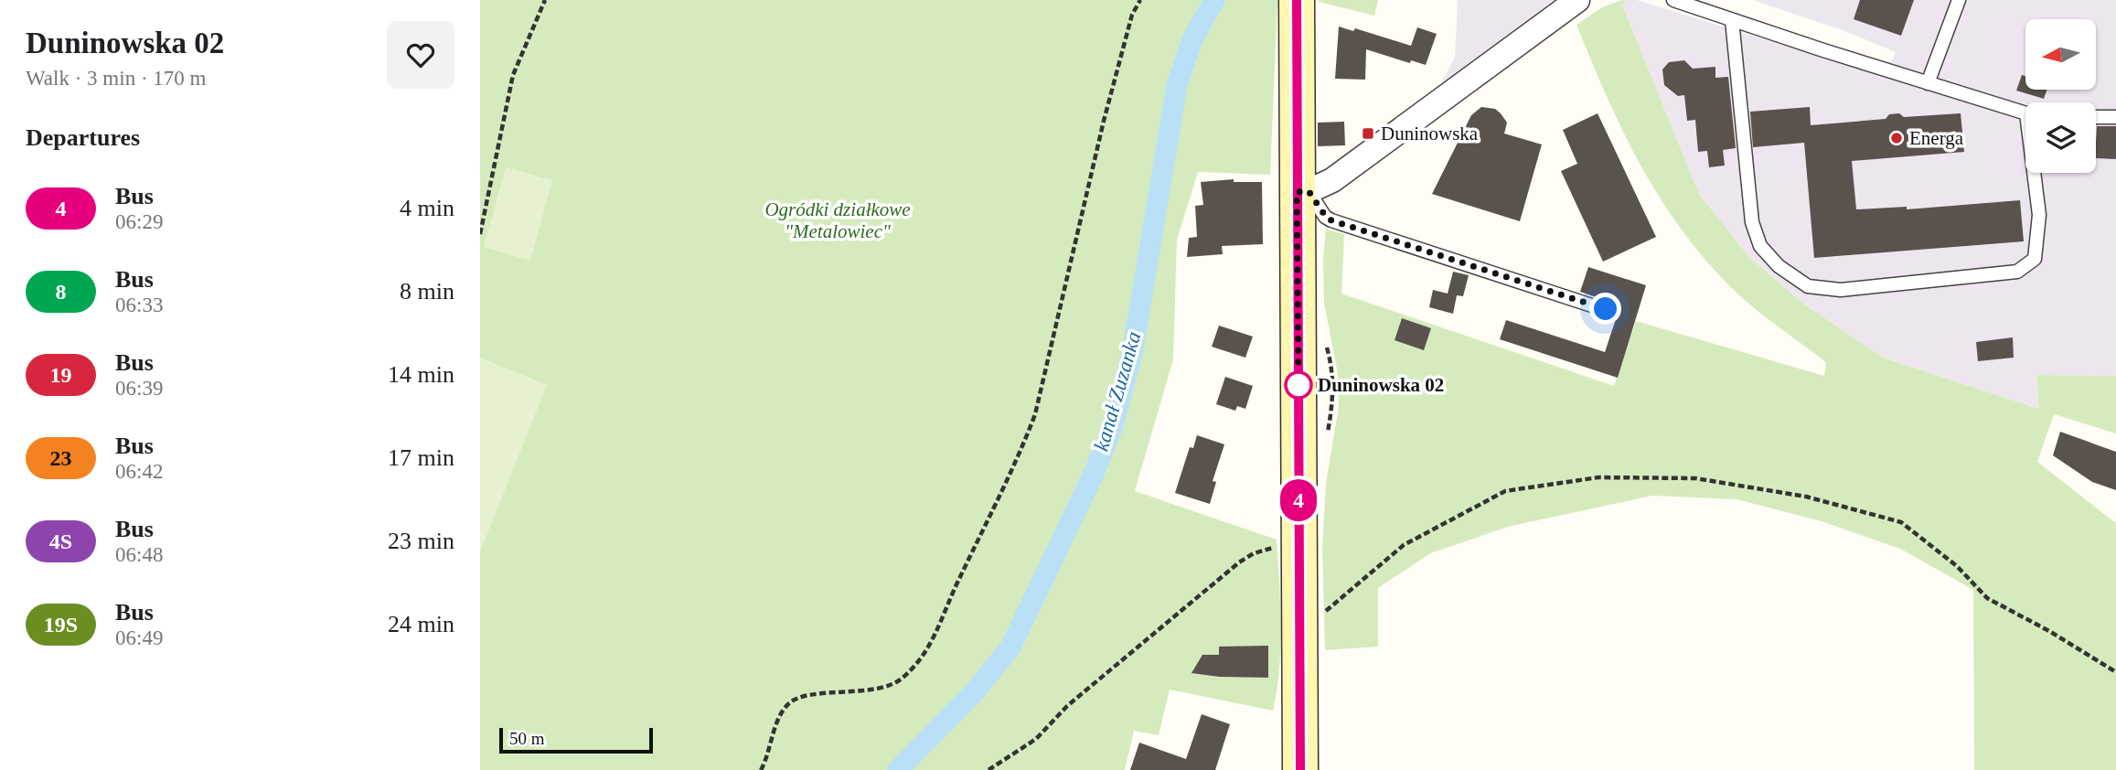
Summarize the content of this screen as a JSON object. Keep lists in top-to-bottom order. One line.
{"water":["kanał Zuzanka"],"parks":["Ogródki działkowe \"Metalowiec\""],"places":{"transit":["Duninowska"],"other":["Energa","Duninowska 02"]},"lines":["bus line 4"],"scale_bar":"50 m","north":"left","page":{"heading":[["Duninowska 02","Walk · 3 min · 170 m"],"Departures"],"on_map":"4","list":[{"mark":"4","name":"Bus","note":"06:29","value":"4 min"},{"mark":"8","name":"Bus","note":"06:33","value":"8 min"},{"mark":"19","name":"Bus","note":"06:39","value":"14 min"},{"mark":"23","name":"Bus","note":"06:42","value":"17 min"},{"mark":"4S","name":"Bus","note":"06:48","value":"23 min"},{"mark":"19S","name":"Bus","note":"06:49","value":"24 min"}],"scale":"50 m"}}
